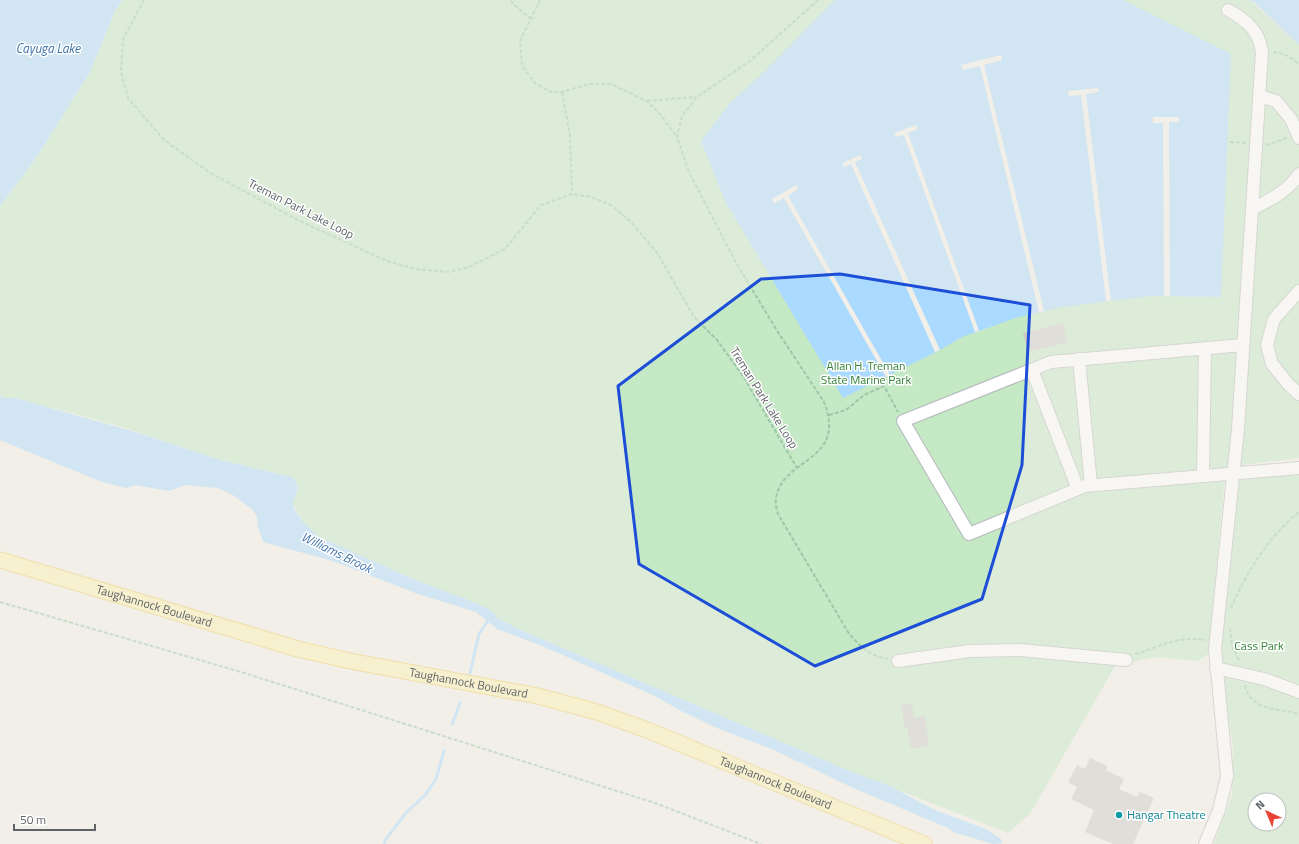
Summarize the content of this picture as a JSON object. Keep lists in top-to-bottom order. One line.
{"streets":{"main road":["Taughannock Boulevard"],"path":["Treman Park Lake Loop"]},"water":["Cayuga Lake","Williams Brook"],"parks":["Allan H. Treman State Marine Park","Cass Park"],"places":["Hangar Theatre"],"scale_bar":"50 m","north":"top left"}
